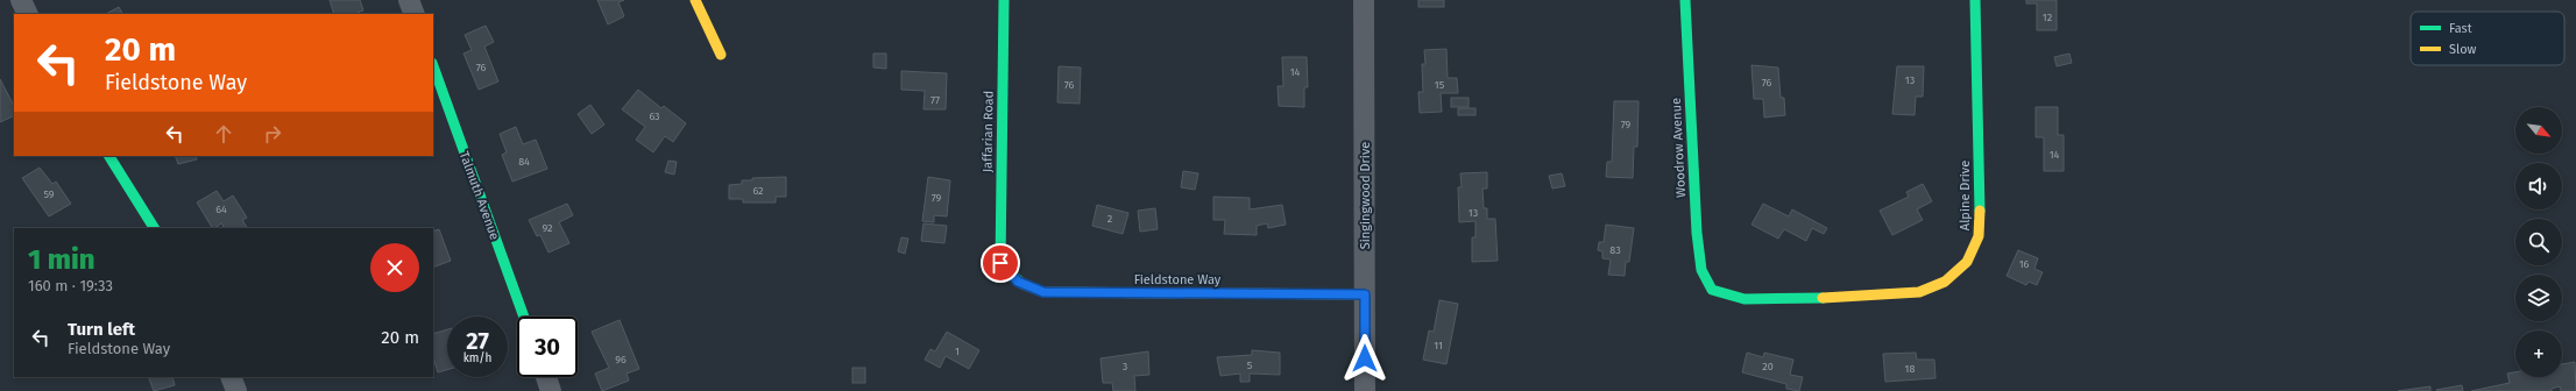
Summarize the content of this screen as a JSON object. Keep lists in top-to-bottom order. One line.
{"streets":{"street":["Jaffarian Road","Woodrow Avenue","Talmuth Avenue","Singingwood Drive","Alpine Drive","Fieldstone Way"]},"crossings":[["Jaffarian Road","Fieldstone Way"],["Woodrow Avenue","Alpine Drive"],["Singingwood Drive","Fieldstone Way"]],"house_numbers":["12","76","14","13","76","76","15","77","63","79","14","84","62","59","79","64","13","2","92","83","16","11","1","96","5","3","20","18"],"legend":["Fast","Slow"],"north":"bottom right","page":{"turn":["20 m","Fieldstone Way"],"map_buttons":"+","heading":["1 min","160 m · 19:33"],"list":[{"name":"Turn left","note":"Fieldstone Way","value":"20 m"}],"speed":"27 km/h","limit":"30"}}
